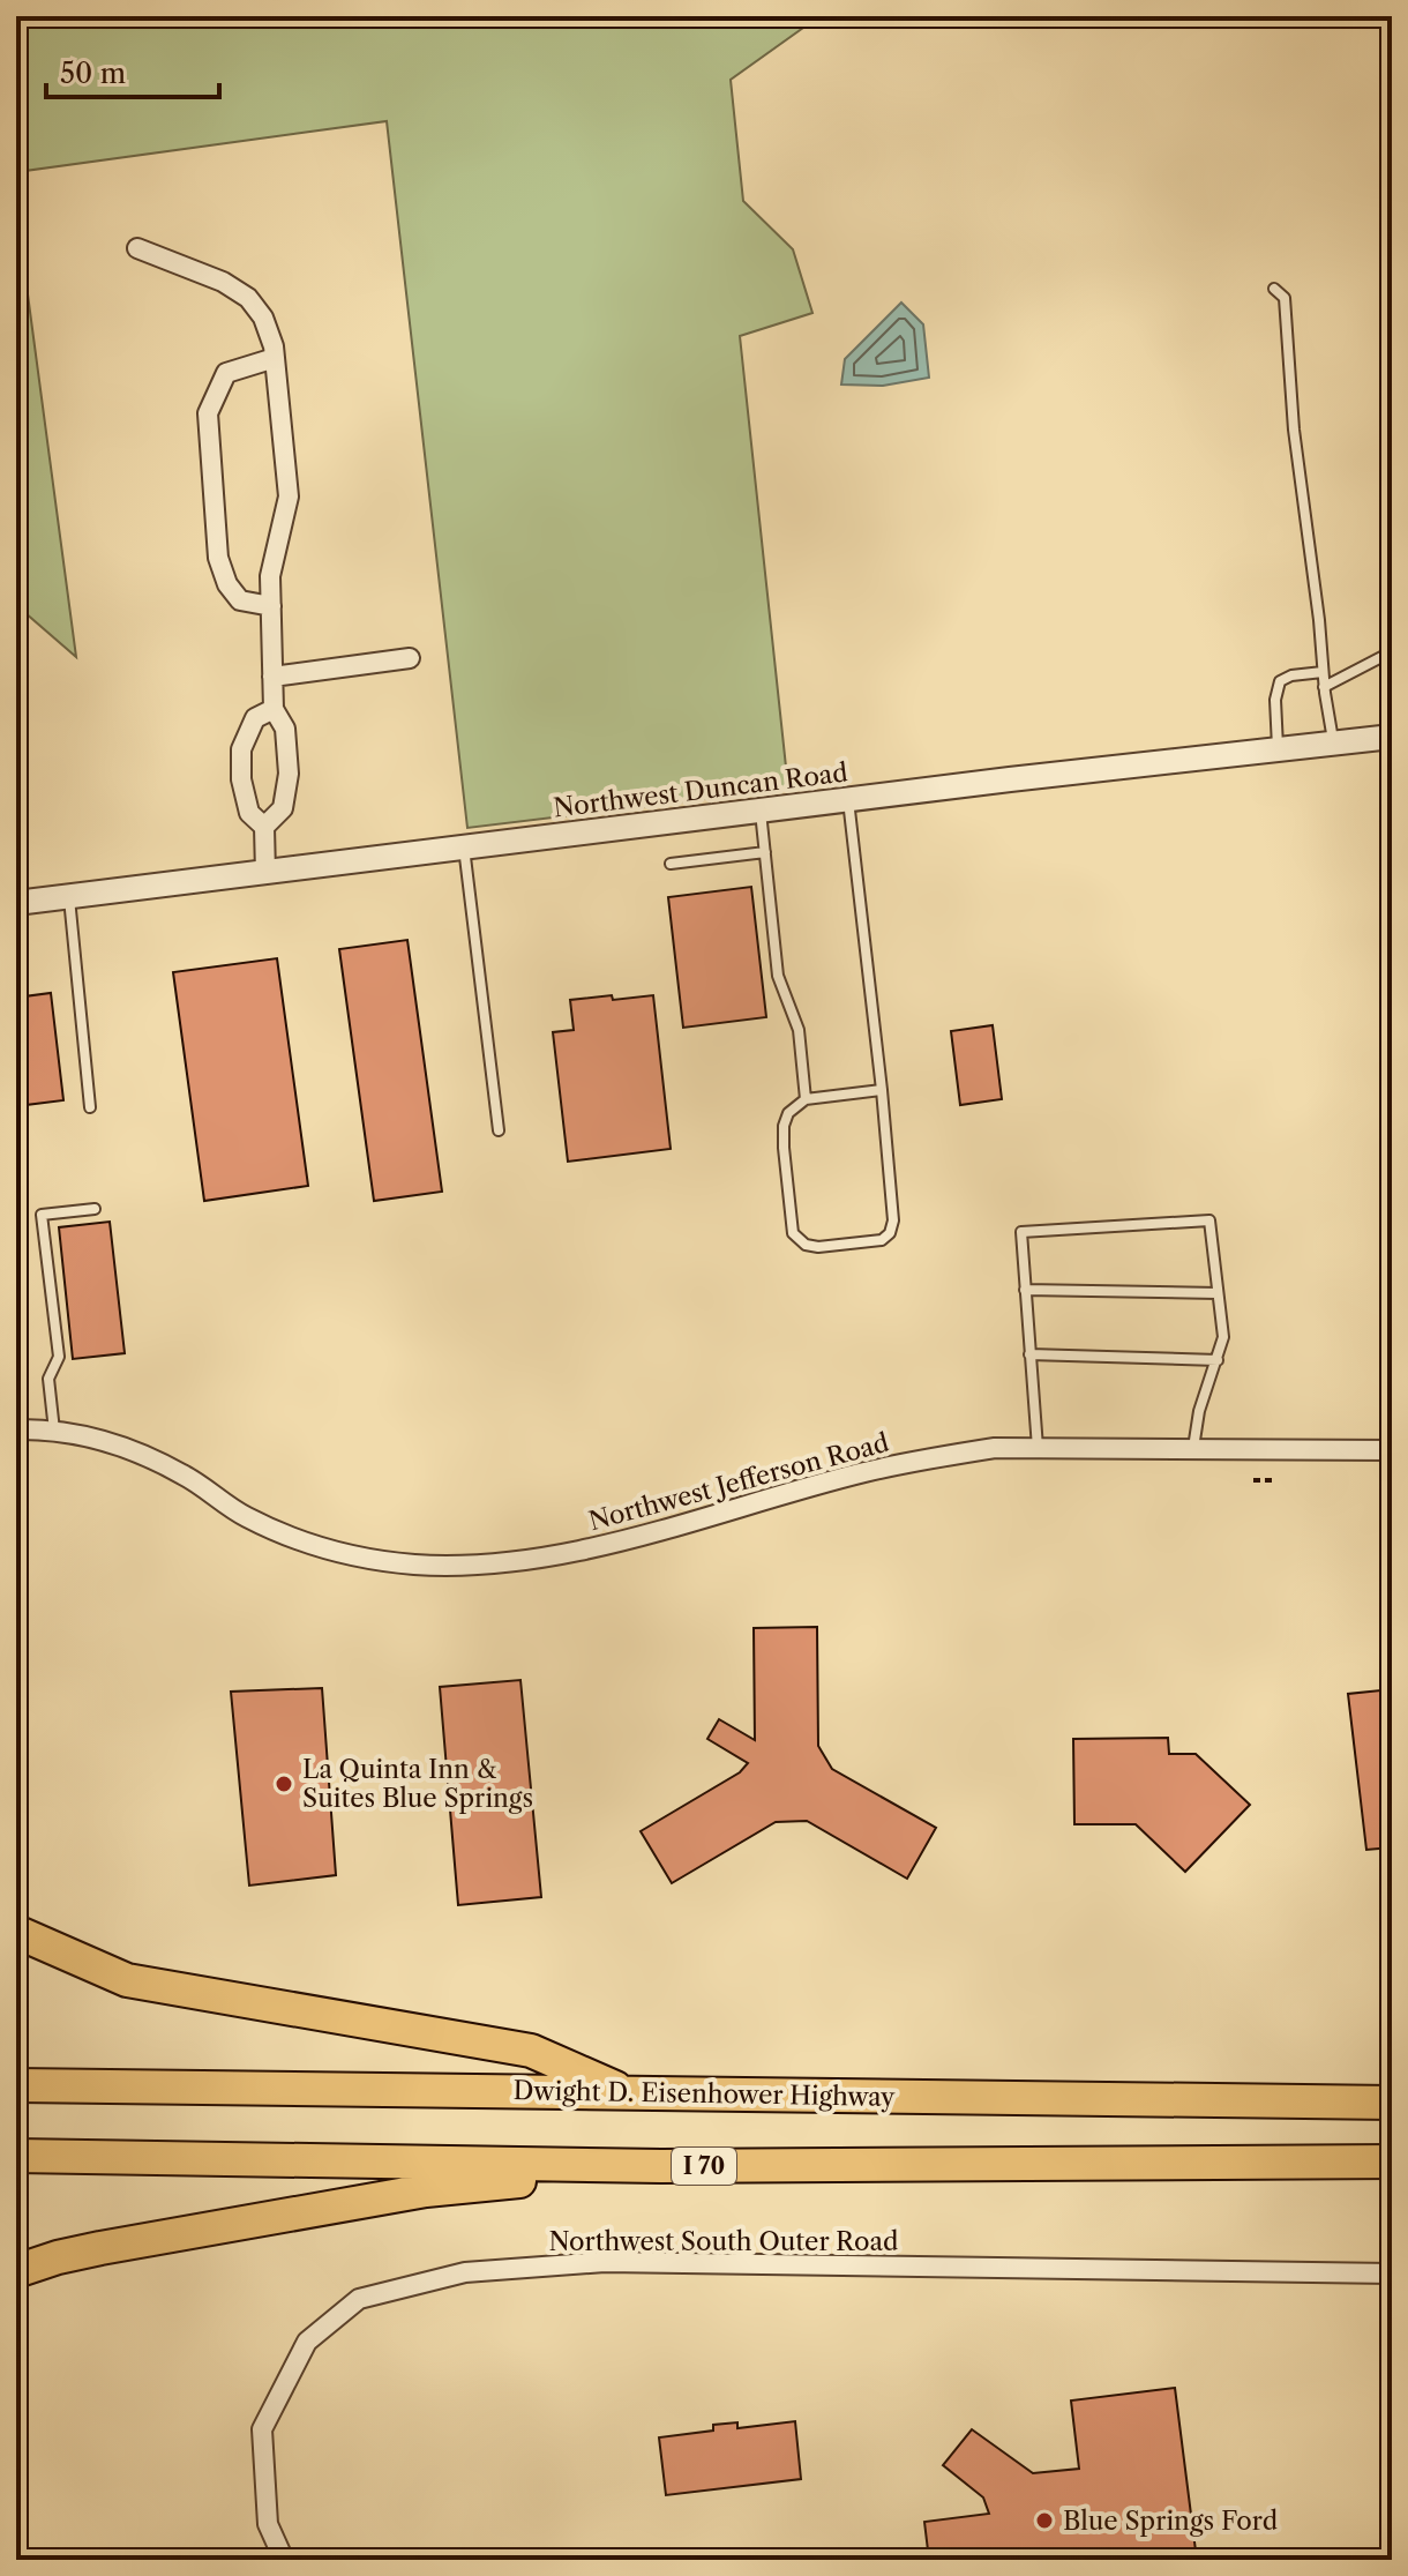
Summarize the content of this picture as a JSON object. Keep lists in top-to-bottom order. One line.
{"streets":{"highway":["Dwight D. Eisenhower Highway","I 70"],"street":["Northwest Duncan Road","Northwest Jefferson Road","Northwest South Outer Road"]},"places":["La Quinta Inn & Suites Blue Springs","Blue Springs Ford"],"scale_bar":"50 m"}
